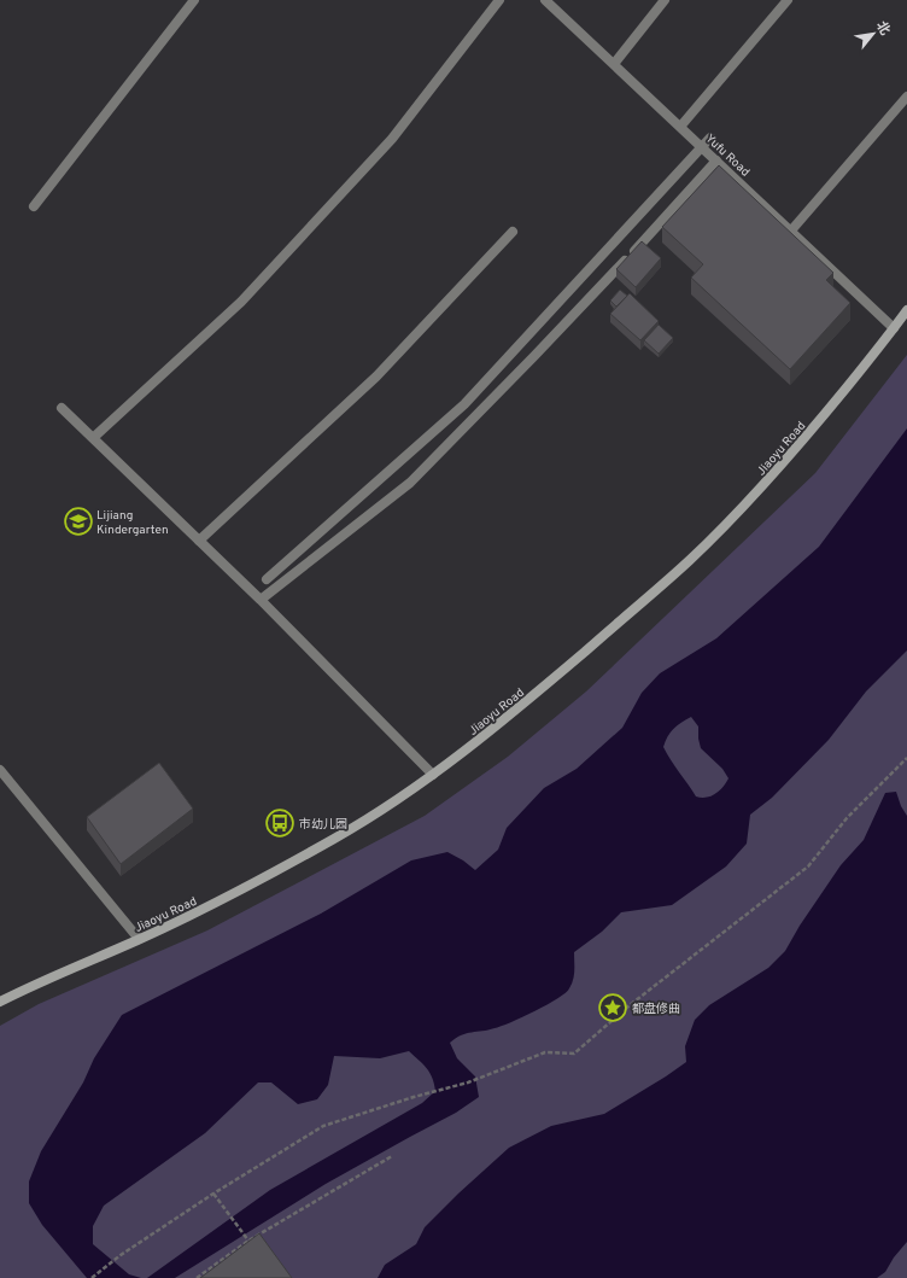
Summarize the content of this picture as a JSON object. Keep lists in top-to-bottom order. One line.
{"streets":{"main road":["Jiaoyu Road"],"street":["Yufu Road"]},"crossings":[["Yufu Road","Jiaoyu Road"]],"places":{"school or university":["Lijiang Kindergarten"],"bus stop":["市幼儿园"],"place":["都盘修曲"]},"north":"top right"}
